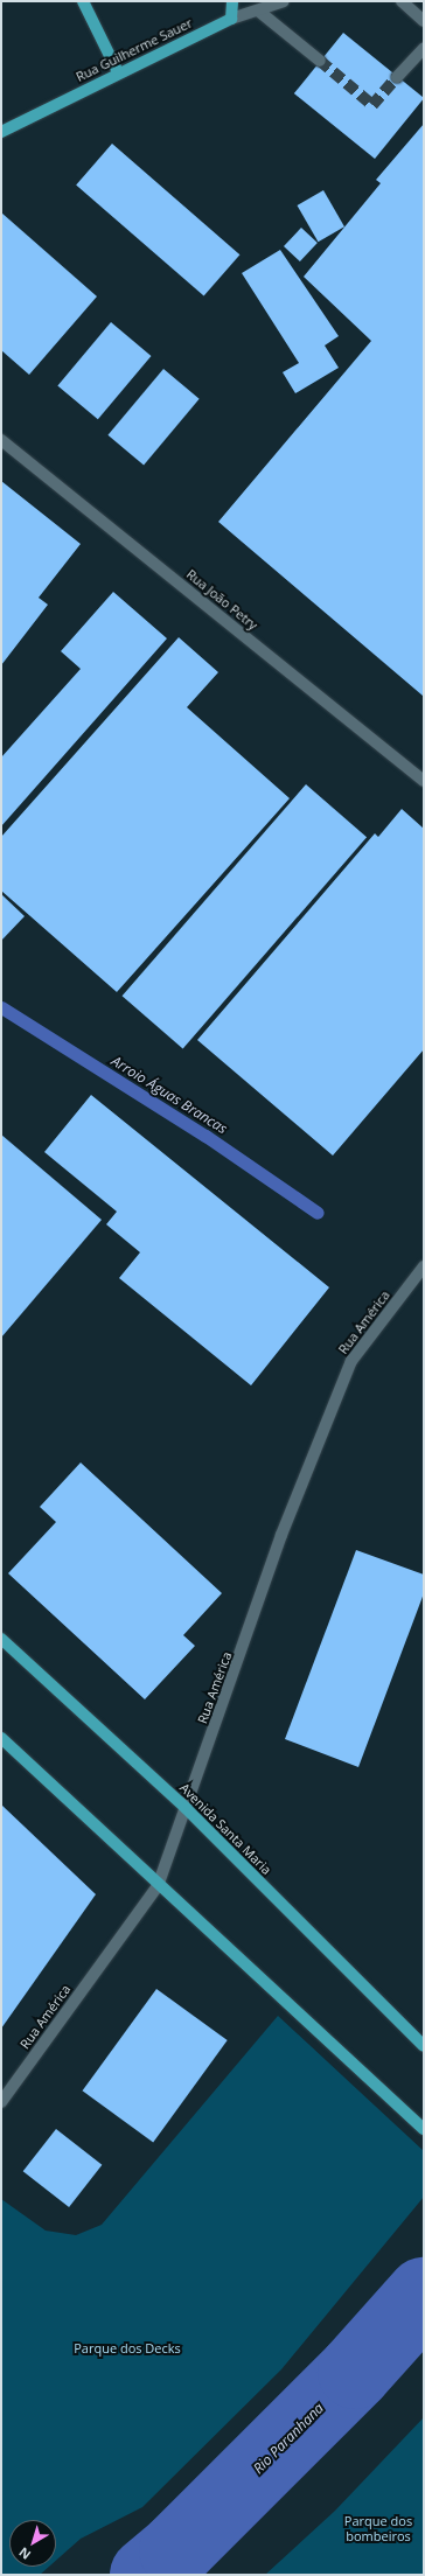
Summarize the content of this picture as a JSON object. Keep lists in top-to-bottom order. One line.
{"streets":{"main road":["Rua Guilherme Sauer","Avenida Santa Maria"],"street":["Rua João Petry","Rua América"]},"crossings":[["Rua América","Avenida Santa Maria"]],"water":["Arroio Águas Brancas","Rio Paranhana"],"parks":["Parque dos Decks","Parque dos bombeiros"],"north":"bottom left"}
